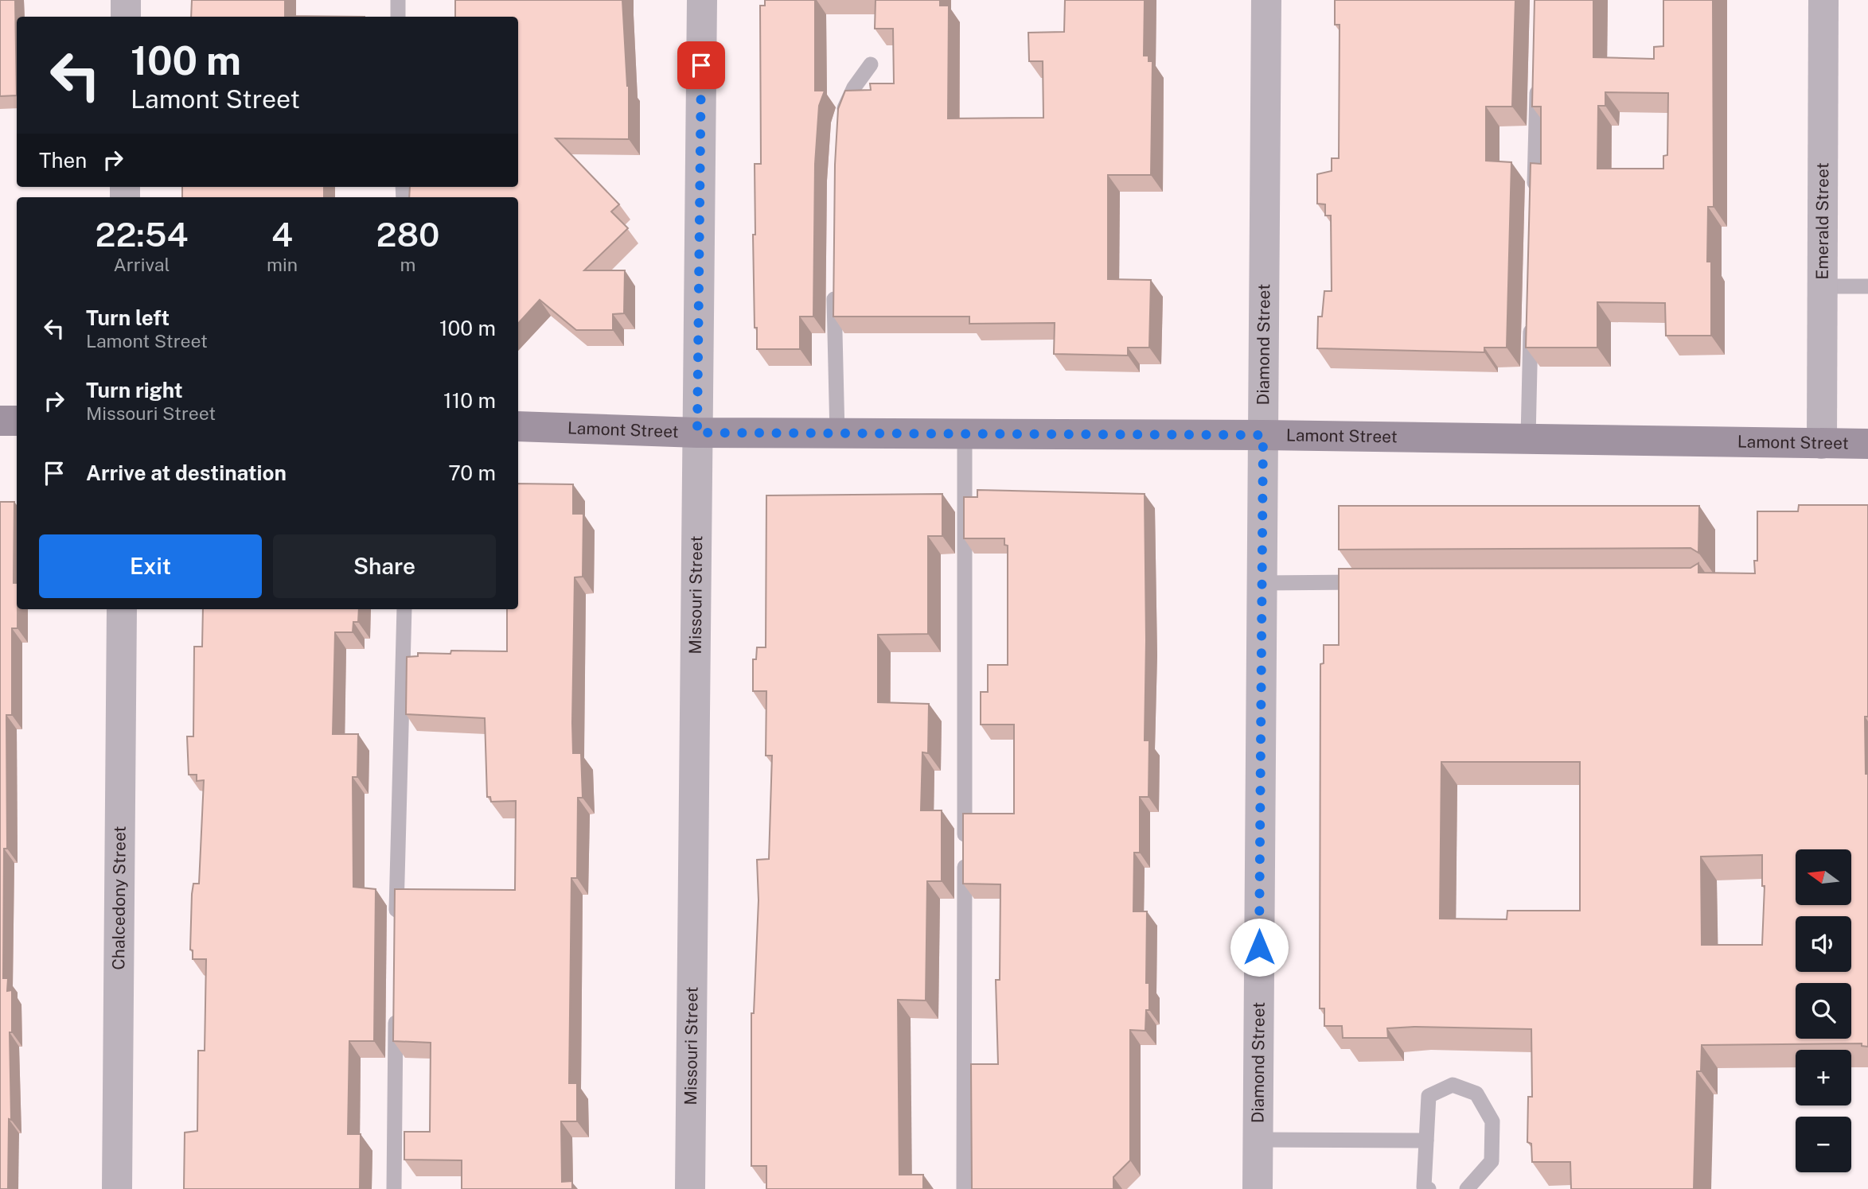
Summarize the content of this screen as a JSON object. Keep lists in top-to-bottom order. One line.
{"streets":{"street":["Emerald Street","Diamond Street","Lamont Street","Missouri Street","Chalcedony Street"]},"crossings":[["Emerald Street","Lamont Street"],["Diamond Street","Lamont Street"],["Lamont Street","Missouri Street"]],"north":"left","page":{"turn":["100 m","Lamont Street"],"then":"Then","eta":["22:54","Arrival","4","min","280","m"],"list":[{"name":"Turn left","note":"Lamont Street","value":"100 m"},{"name":"Turn right","note":"Missouri Street","value":"110 m"},{"name":"Arrive at destination","value":"70 m"}],"buttons":["Exit","Share"],"map_buttons":["+","−"]}}
